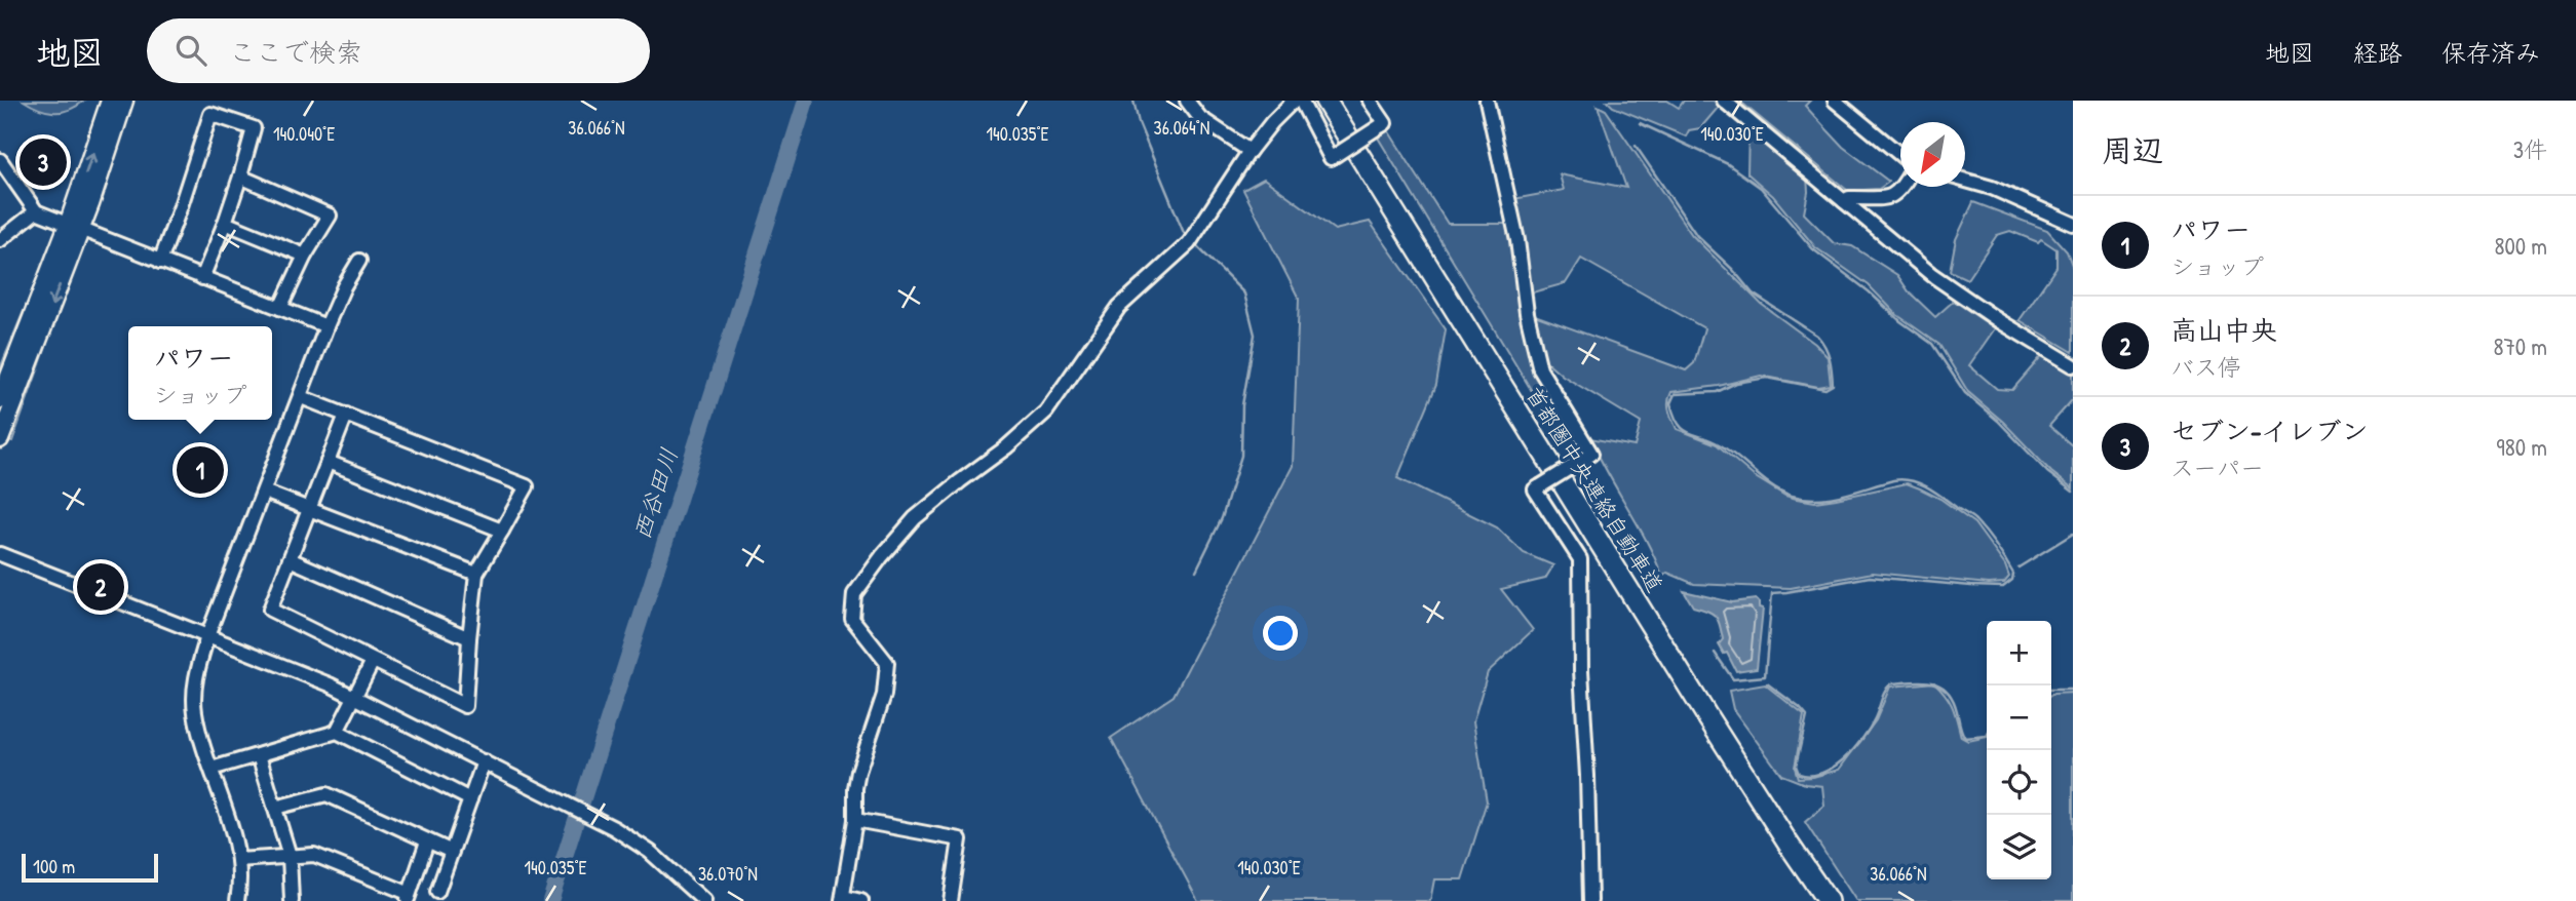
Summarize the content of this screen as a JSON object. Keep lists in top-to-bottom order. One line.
{"streets":{"highway":["首都圏中央連絡自動車道"]},"water":["西谷田川"],"scale_bar":"100 m","north":"bottom left","page":{"header":"地図","search":"ここで検索","nav":["地図","経路","保存済み"],"heading":["周辺","3件"],"pins":["3","1","2"],"list":[{"mark":"1","name":"パワー","note":"ショップ","value":"800 m"},{"mark":"2","name":"高山中央","note":"バス停","value":"870 m"},{"mark":"3","name":"セブン-イレブン","note":"スーパー","value":"980 m"}],"popup":["パワー","ショップ"],"map_buttons":["+","−"],"scale":"100 m"},"coordinates":["36.066°N","36.064°N","140.040°E","140.035°E","140.030°E","36.070°N"]}
